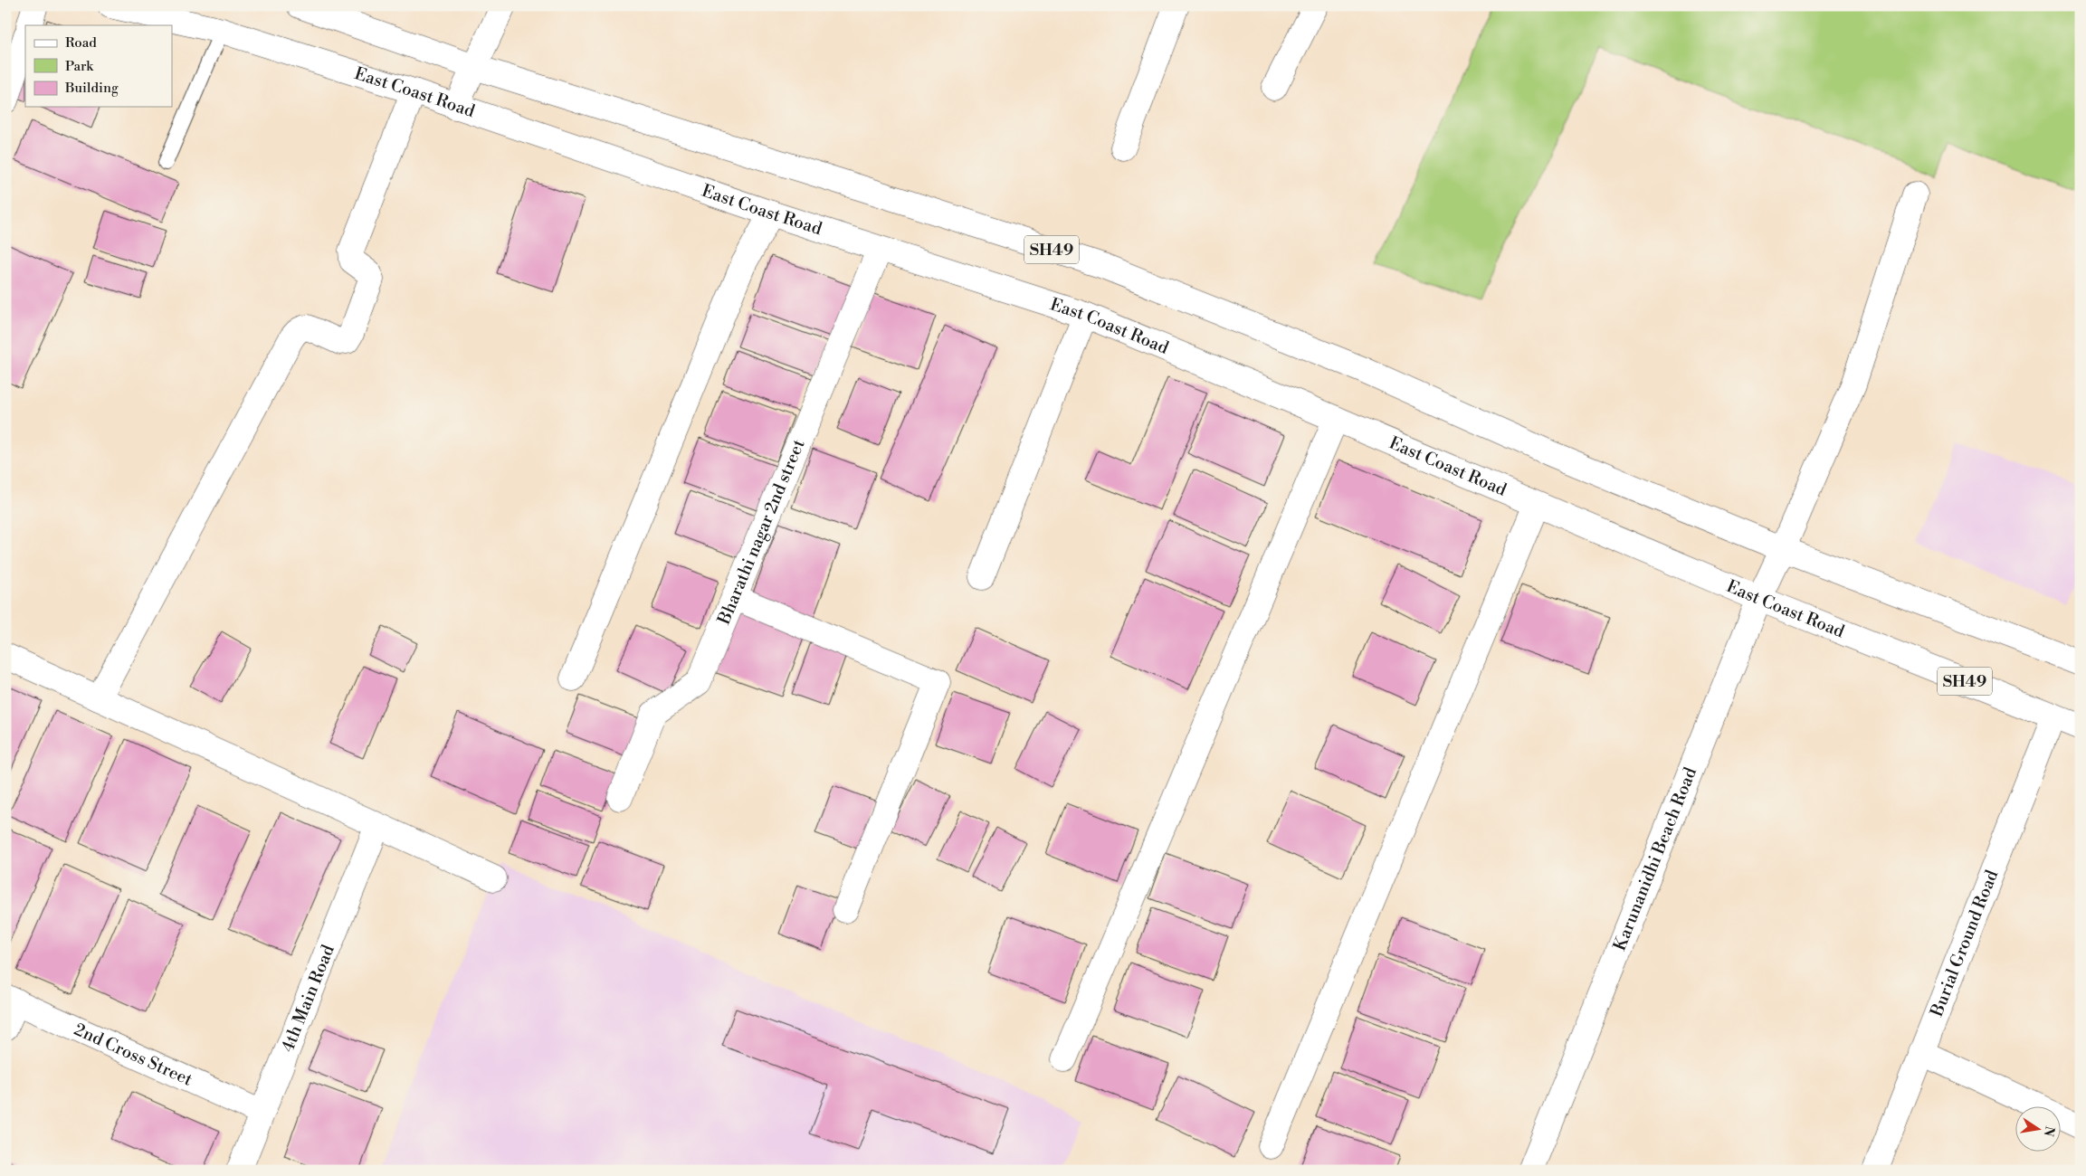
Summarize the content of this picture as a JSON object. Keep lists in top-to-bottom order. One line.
{"streets":{"street":["East Coast Road","SH49","Bharathi nagar 2nd street","Karunanidhi Beach Road","Burial Ground Road","4th Main Road","2nd Cross Street"]},"crossings":[["East Coast Road","Bharathi nagar 2nd street"],["East Coast Road","Karunanidhi Beach Road"],["East Coast Road","Burial Ground Road"],["SH49","Karunanidhi Beach Road"],["4th Main Road","2nd Cross Street"]],"legend":["Road","Park","Building"],"north":"right"}
